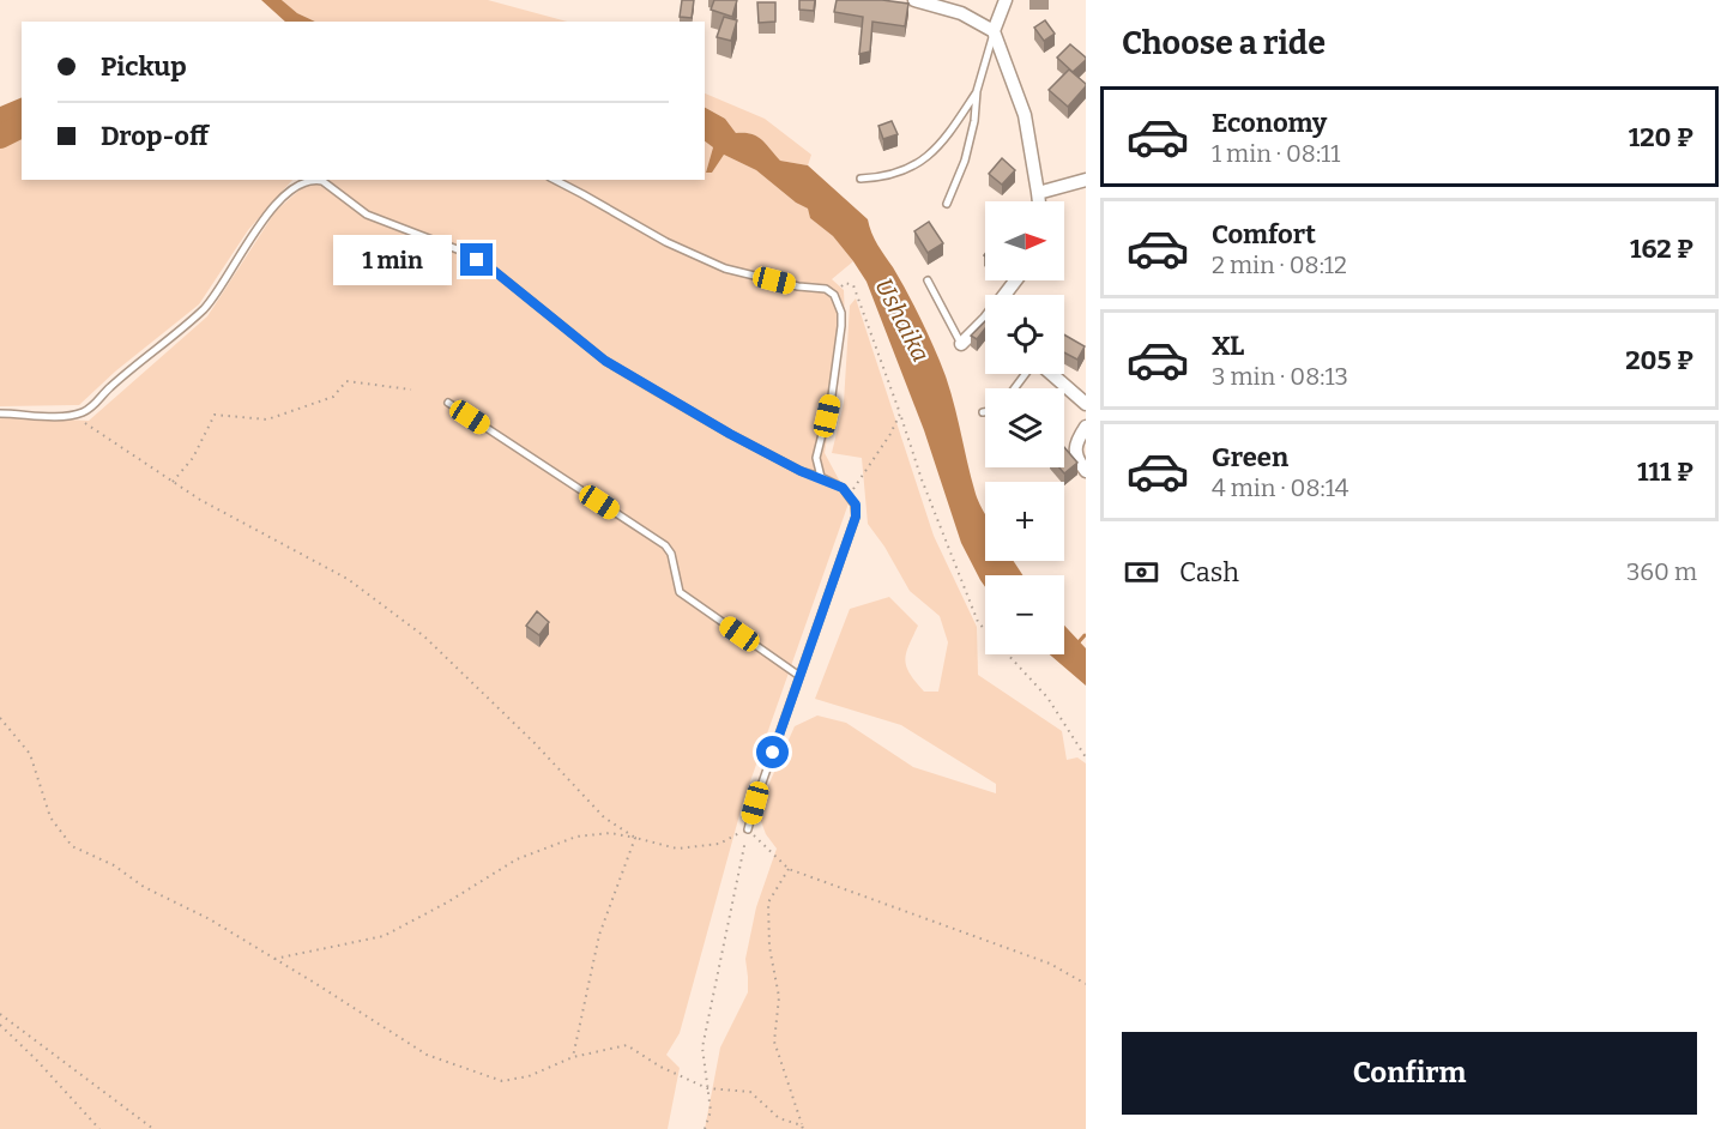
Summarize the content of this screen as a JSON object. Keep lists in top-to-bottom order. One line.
{"water":["Ushaika"],"north":"right","page":{"heading":"Choose a ride","banner":["Pickup","Drop-off"],"list":[{"name":"Economy","note":"1 min · 08:11","value":"120 ₽"},{"name":"Comfort","note":"2 min · 08:12","value":"162 ₽"},{"name":"XL","note":"3 min · 08:13","value":"205 ₽"},{"name":"Green","note":"4 min · 08:14","value":"111 ₽"}],"map_buttons":["+","−"],"bubble":"1 min","pay":["Cash","360 m"],"buttons":"Confirm"}}
